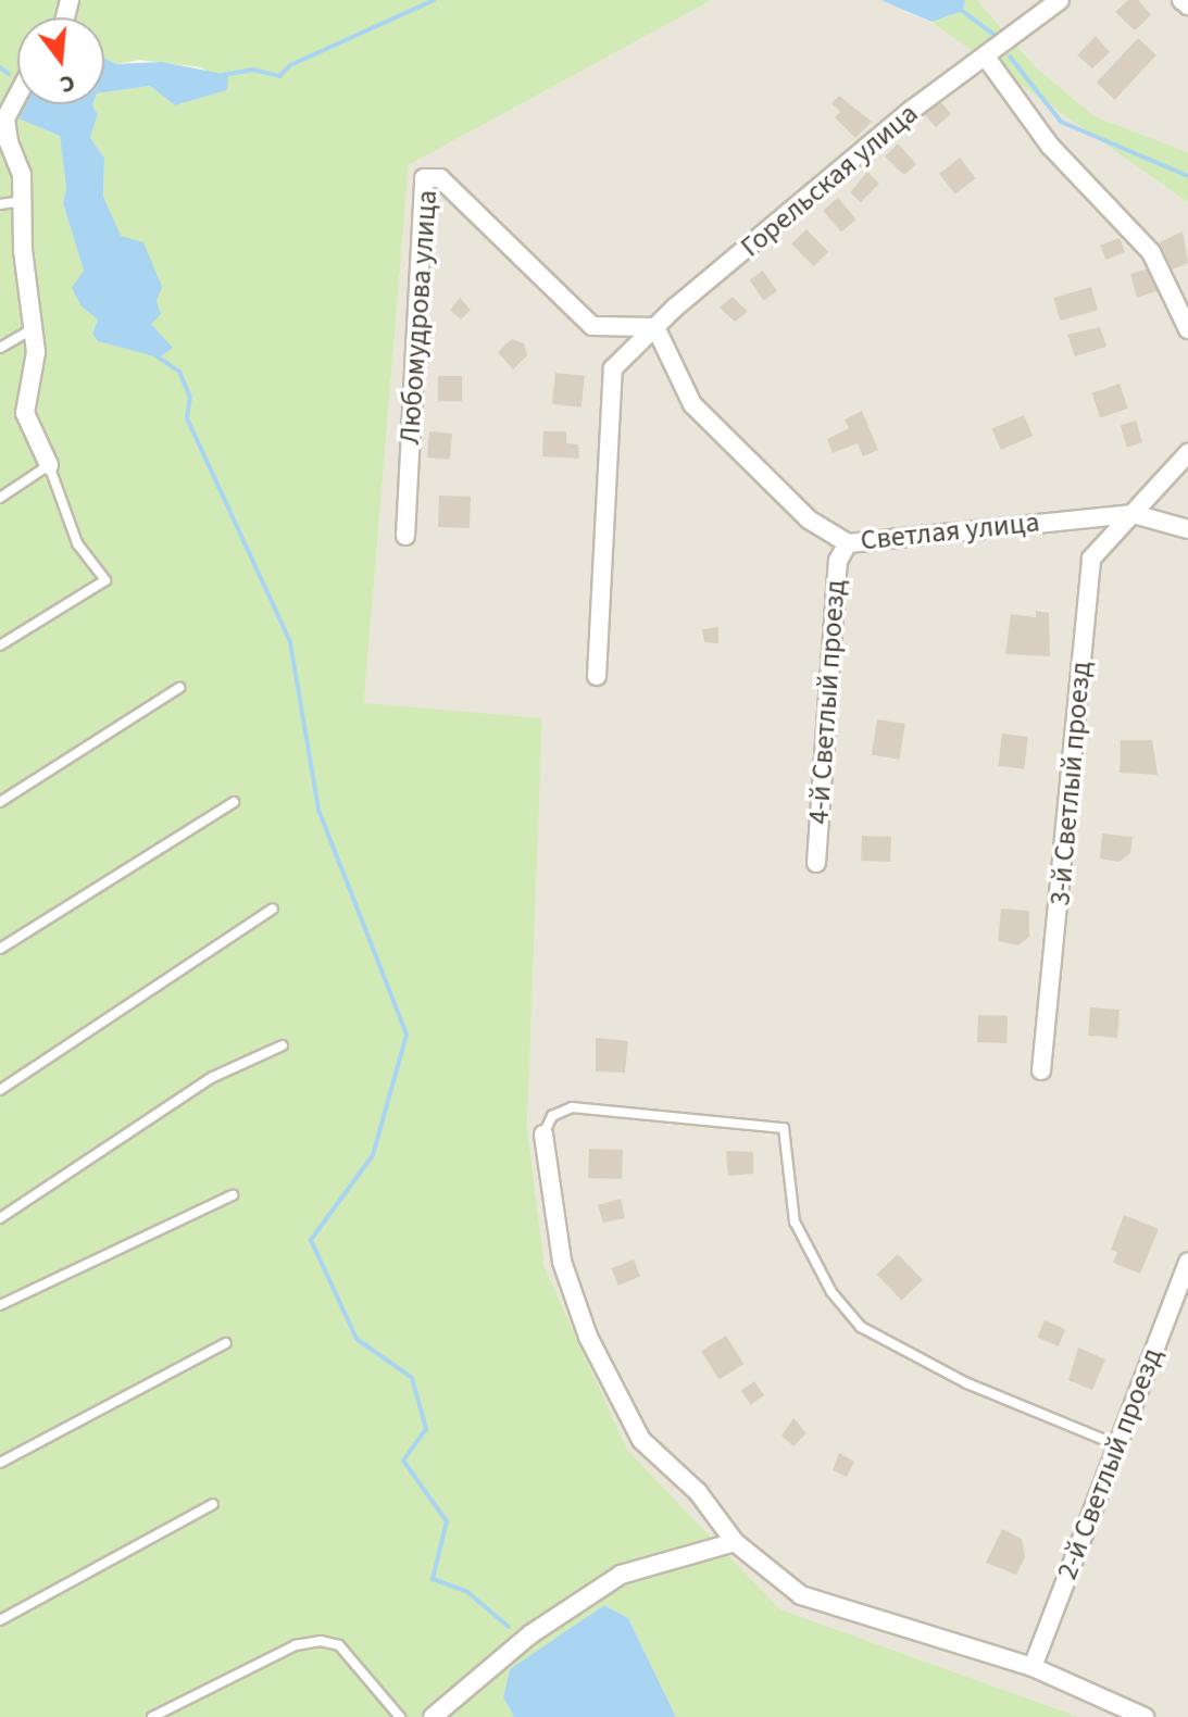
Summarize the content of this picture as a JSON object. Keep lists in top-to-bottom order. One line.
{"streets":{"street":["Горельская улица","Любомудрова улица","Светлая улица","4-й Светлый проезд","3-й Светлый проезд","2-й Светлый проезд"]},"crossings":[["Горельская улица","Любомудрова улица"],["Горельская улица","Светлая улица"],["Любомудрова улица","Светлая улица"],["Светлая улица","4-й Светлый проезд"],["Светлая улица","3-й Светлый проезд"]],"north":"bottom"}
